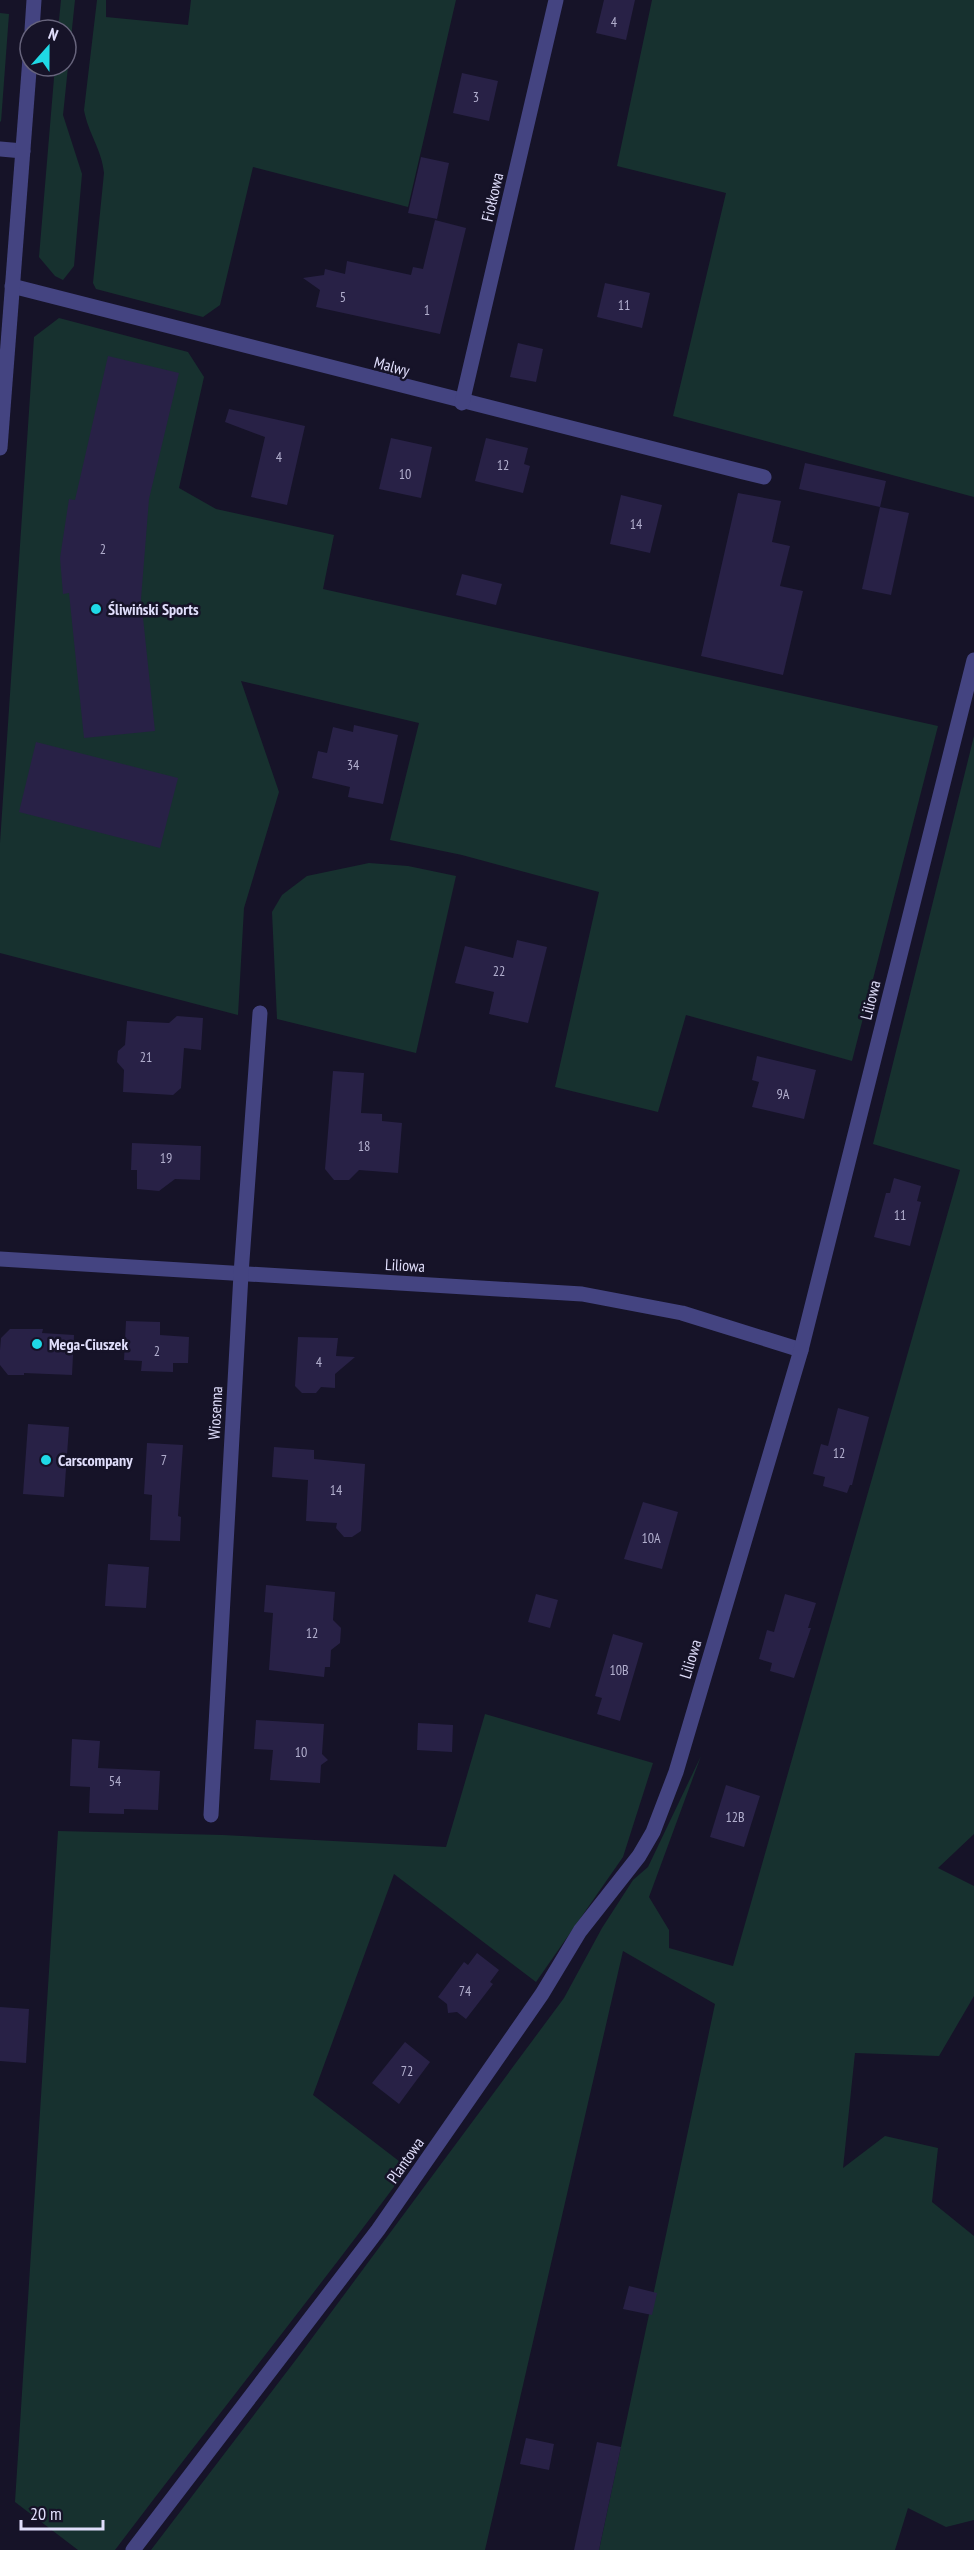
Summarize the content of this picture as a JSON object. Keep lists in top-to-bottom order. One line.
{"streets":{"street":["Fiołkowa","Malwy","Liliowa","Wiosenna","Plantowa"]},"crossings":[["Fiołkowa","Malwy"],["Liliowa","Wiosenna"],["Liliowa","Plantowa"]],"places":["Śliwiński Sports","Mega-Ciuszek","Carscompany"],"house_numbers":["4","3","5","11","1","4","12","10","14","2","34","22","21","9A","18","19","11","2","4","12","7","14","10A","12","10B","10","54","12B","74","72"],"scale_bar":"20 m","north":"top"}
